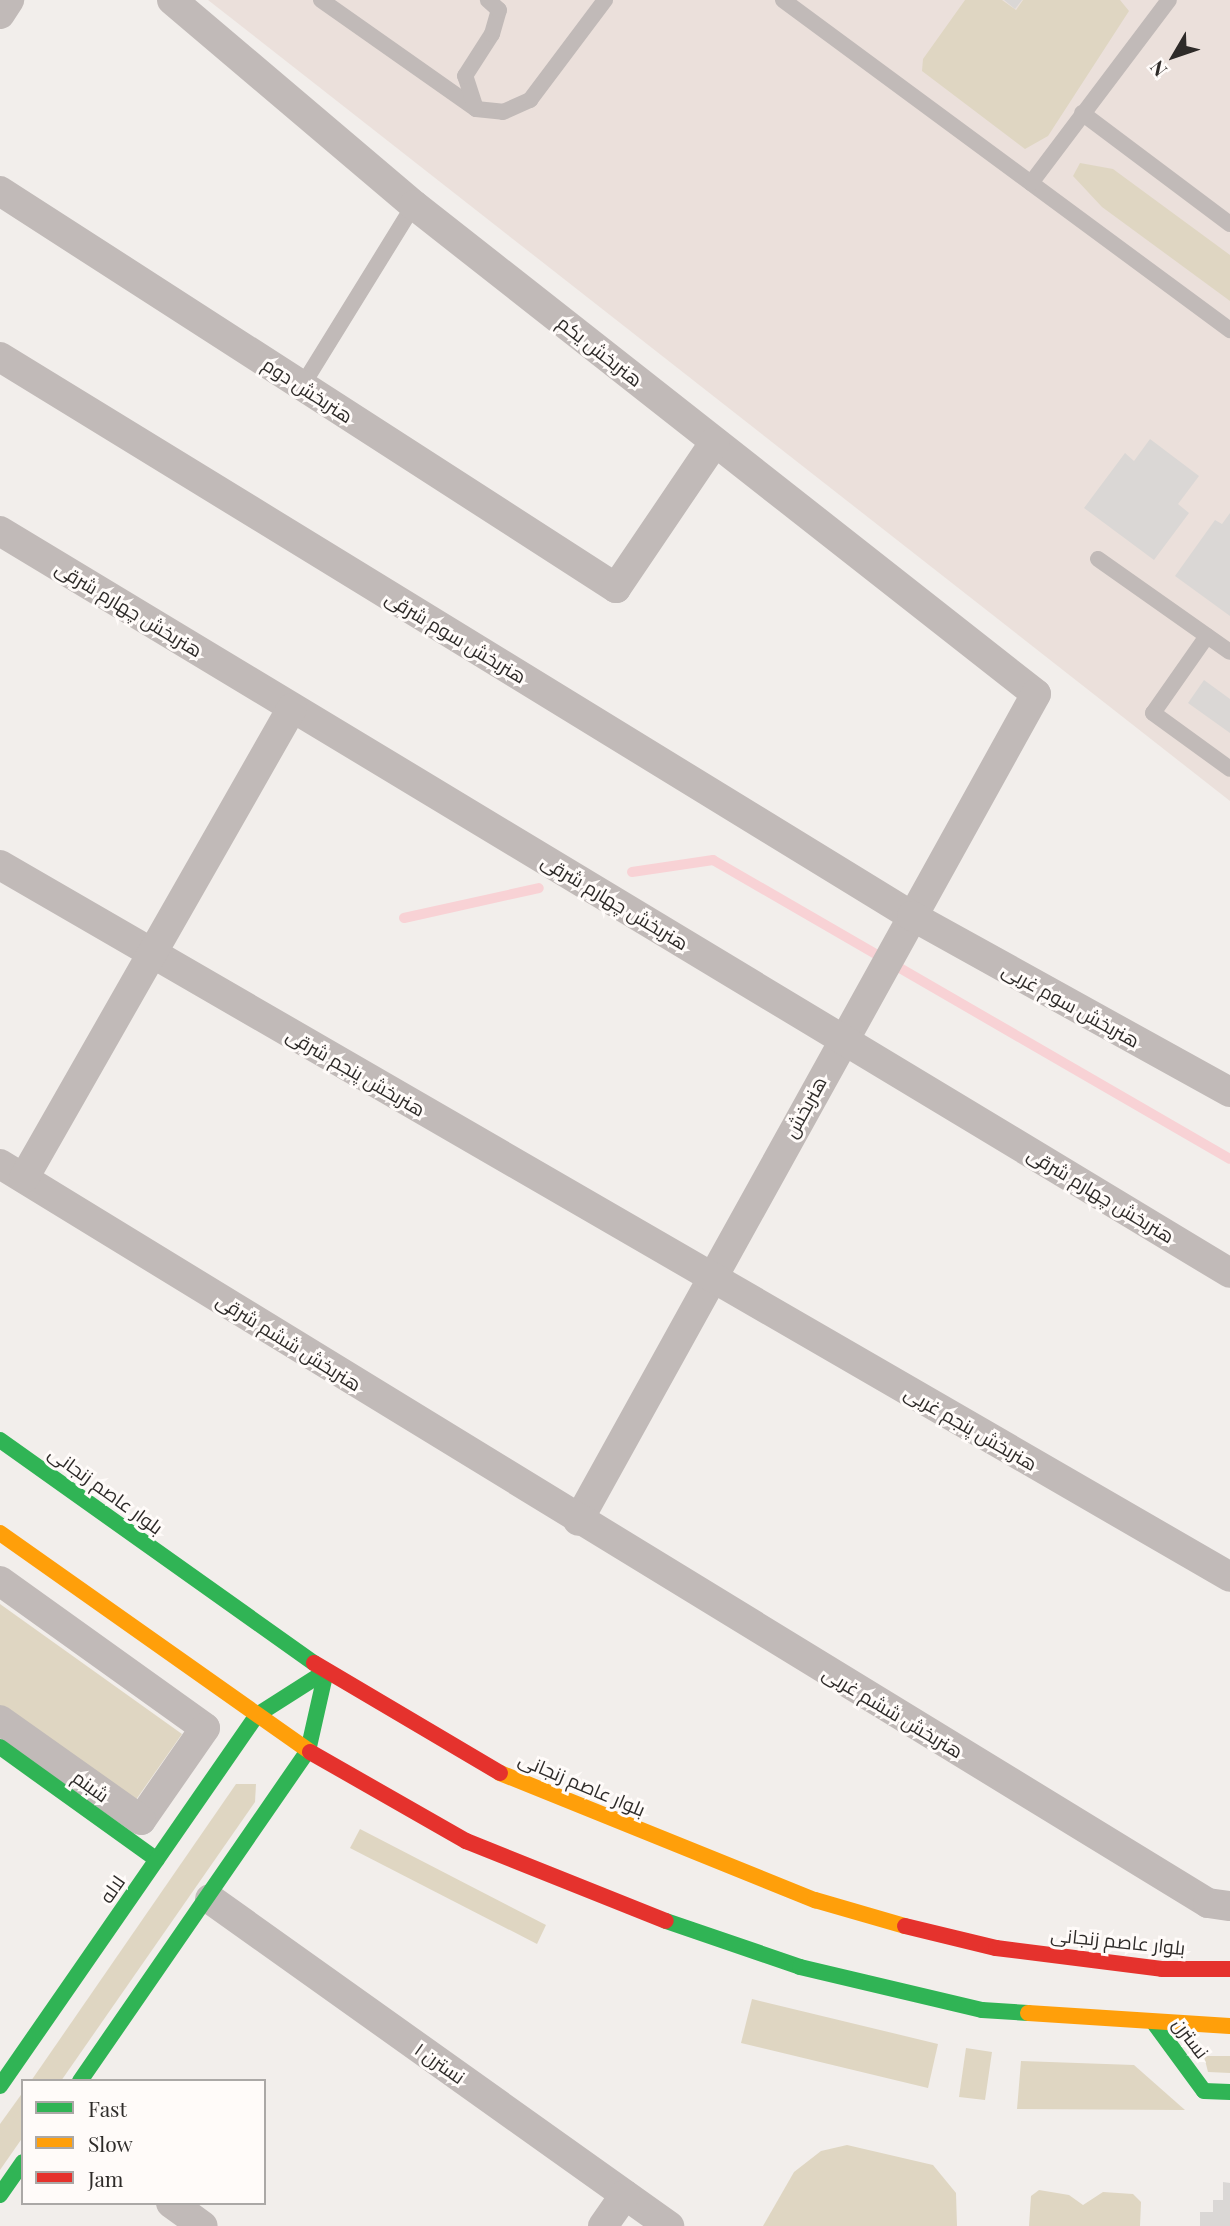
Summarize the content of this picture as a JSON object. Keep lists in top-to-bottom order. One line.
{"streets":{"main road":["بلوار عاصم زنجانی","شبنم","لاله","نسترن"],"street":["هنربخش یکم","هنربخش دوم","هنربخش چهارم شرقی","هنربخش سوم شرقی","هنربخش سوم غربی","هنربخش پنجم شرقی","هنربخش","هنربخش ششم شرقی","هنربخش پنجم غربی","هنربخش ششم غربی","نسترن ۱"]},"crossings":[["هنربخش یکم","هنربخش دوم"],["هنربخش یکم","هنربخش"],["هنربخش چهارم شرقی","هنربخش"],["هنربخش سوم شرقی","هنربخش سوم غربی"],["هنربخش سوم شرقی","هنربخش"],["هنربخش سوم غربی","هنربخش"],["هنربخش پنجم شرقی","هنربخش"],["هنربخش پنجم شرقی","هنربخش پنجم غربی"],["هنربخش","هنربخش ششم شرقی"],["هنربخش","هنربخش پنجم غربی"],["هنربخش","هنربخش ششم غربی"],["هنربخش ششم شرقی","هنربخش ششم غربی"],["شبنم","لاله"]],"legend":["Fast","Slow","Jam"],"north":"bottom left"}
